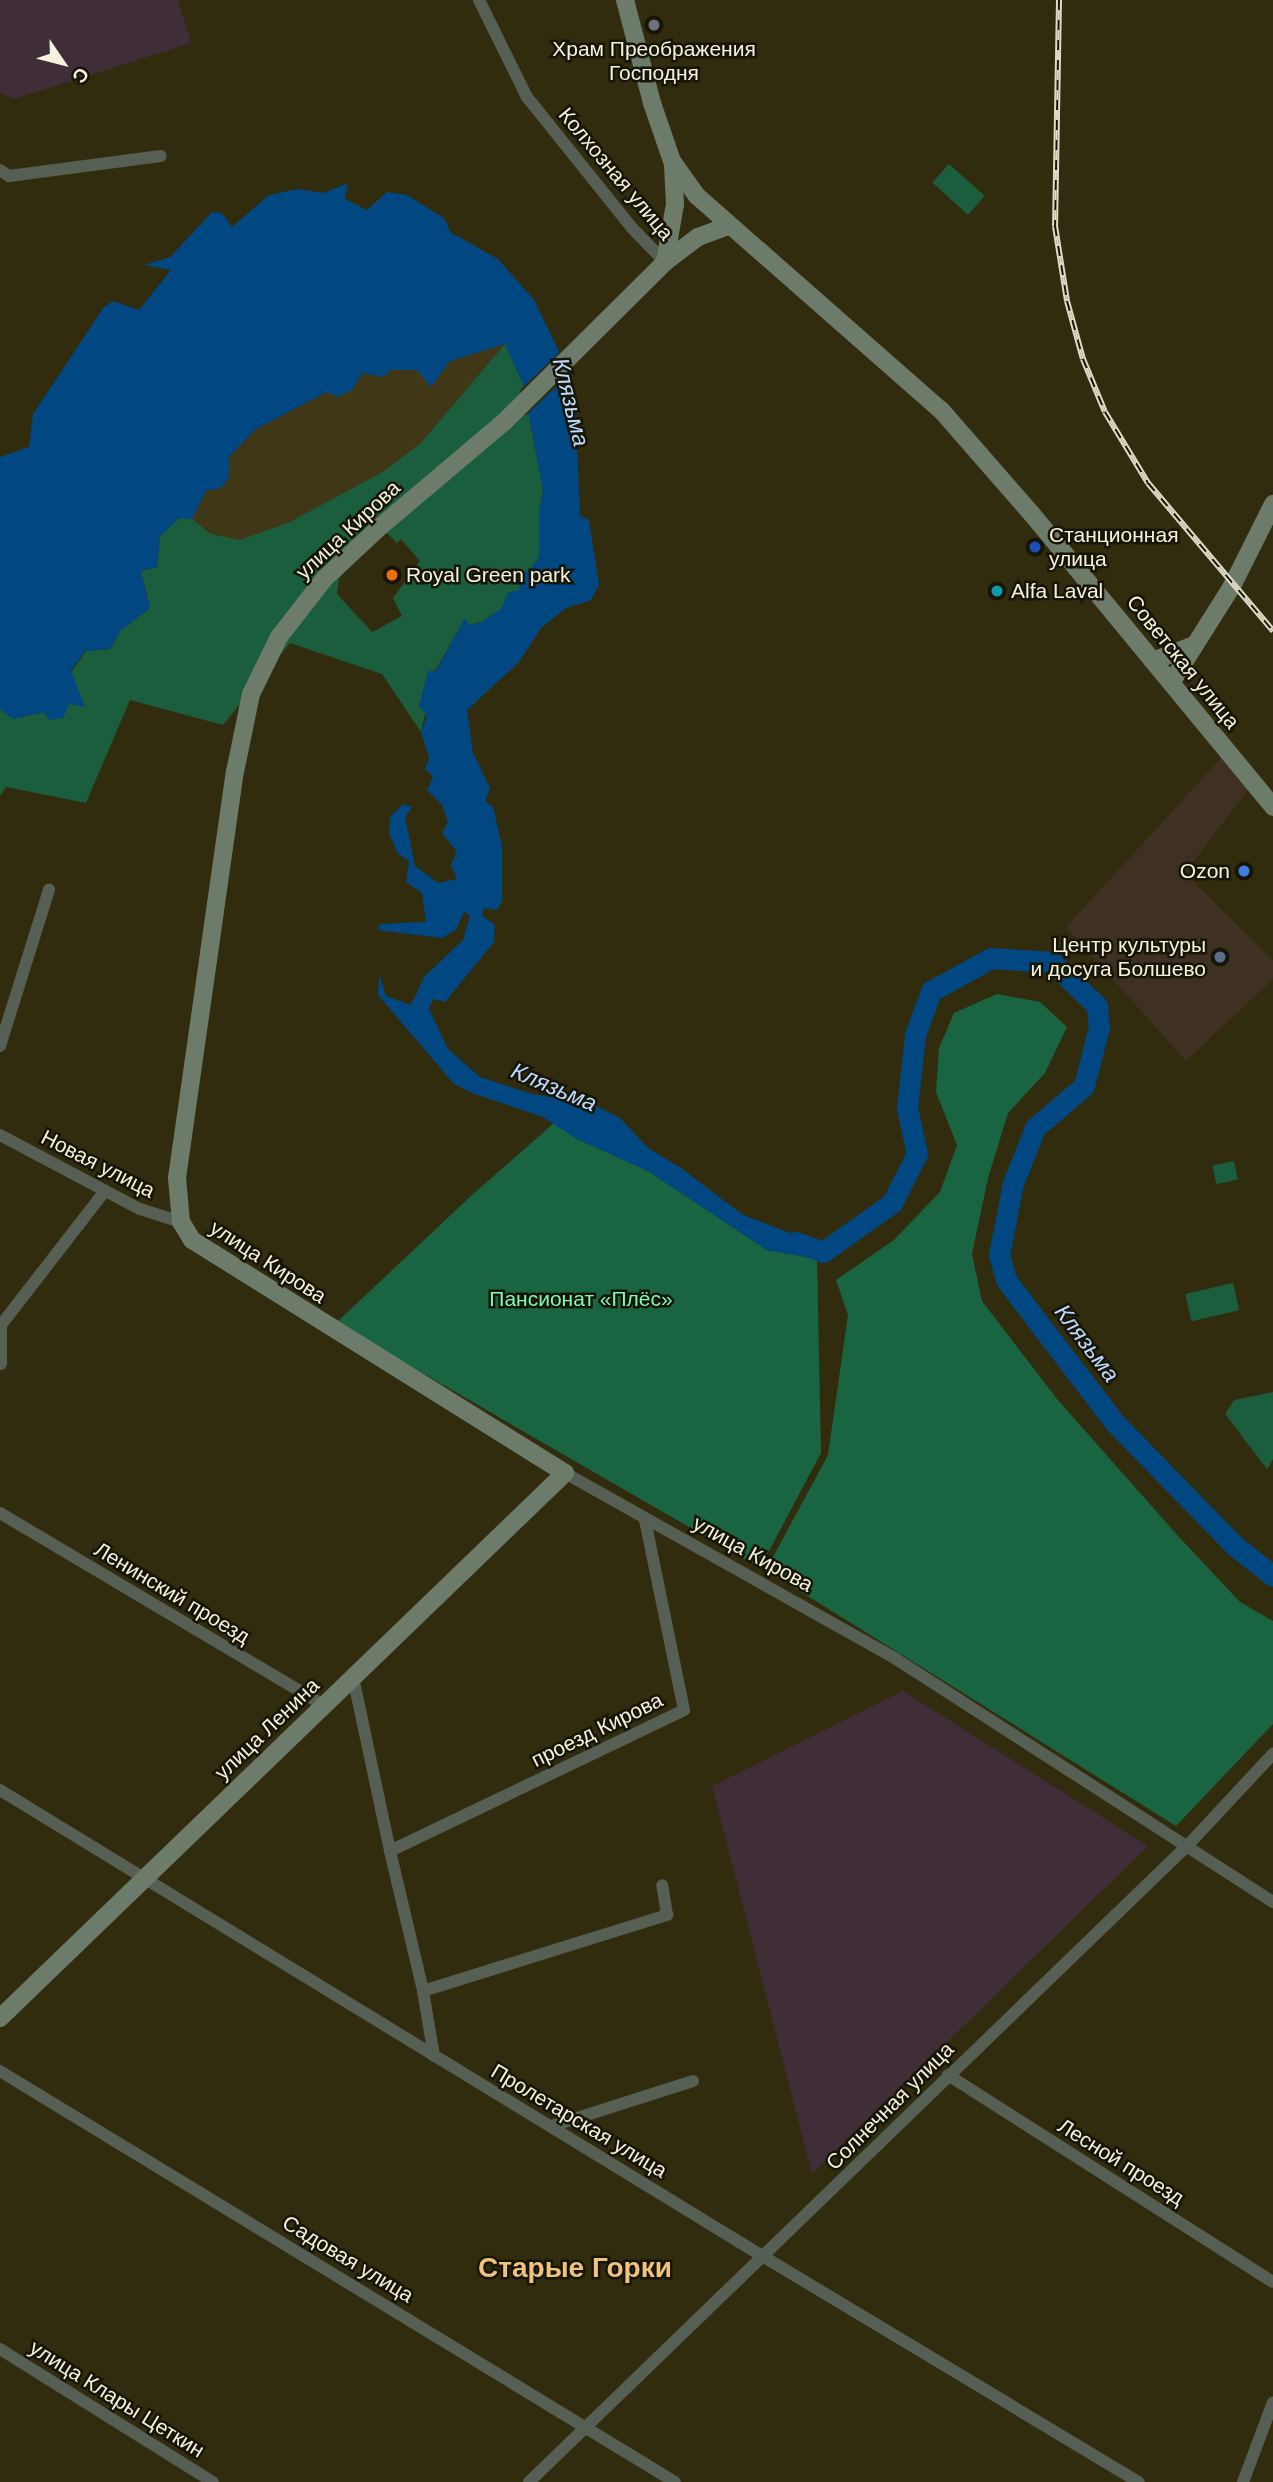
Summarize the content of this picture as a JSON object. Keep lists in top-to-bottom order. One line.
{"streets":{"street":["Колхозная улица","улица Кирова","Советская улица","Новая улица","Ленинский проезд","улица Ленина","проезд Кирова","Солнечная улица","Пролетарская улица","Лесной проезд","Садовая улица","улица Клары Цеткин"]},"crossings":[["Колхозная улица","улица Кирова"],["улица Кирова","Советская улица"],["улица Кирова","Новая улица"],["улица Кирова","улица Ленина"],["улица Кирова","проезд Кирова"],["улица Кирова","Солнечная улица"],["Ленинский проезд","улица Ленина"],["улица Ленина","Пролетарская улица"],["Солнечная улица","Пролетарская улица"],["Солнечная улица","Лесной проезд"],["Солнечная улица","Садовая улица"]],"districts":["Старые Горки"],"water":["Клязьма"],"parks":["Пансионат «Плёс»"],"places":["Храм Преображения Господня","Станционная улица","Royal Green park","Alfa Laval","Ozon","Центр культуры и досуга Болшево"],"north":"bottom right"}
